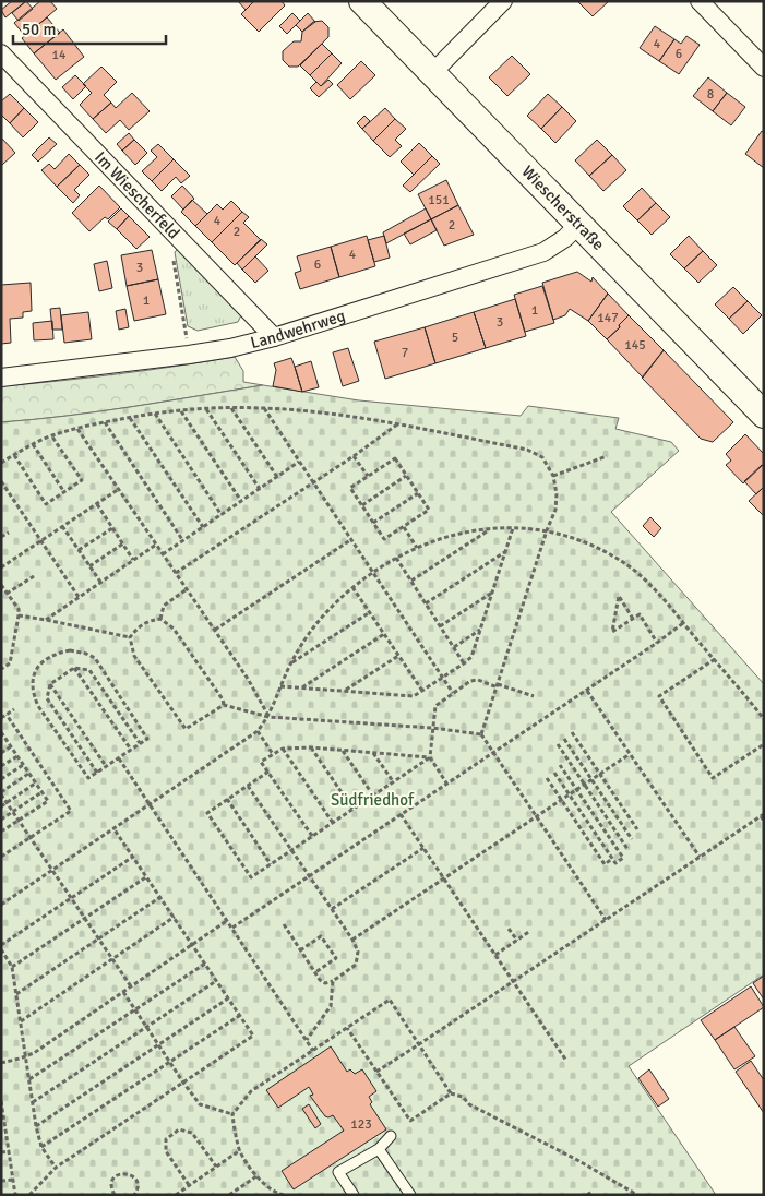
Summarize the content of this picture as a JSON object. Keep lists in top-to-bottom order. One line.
{"streets":{"main road":["Wiescherstraße"],"street":["Im Wiescherfeld","Landwehrweg"]},"crossings":[["Im Wiescherfeld","Landwehrweg"],["Wiescherstraße","Landwehrweg"]],"parks":["Südfriedhof"],"house_numbers":["4","6","14","8","151","4","2","2","4","6","3","1","1","147","3","5","145","7","123"],"scale_bar":"50 m"}
